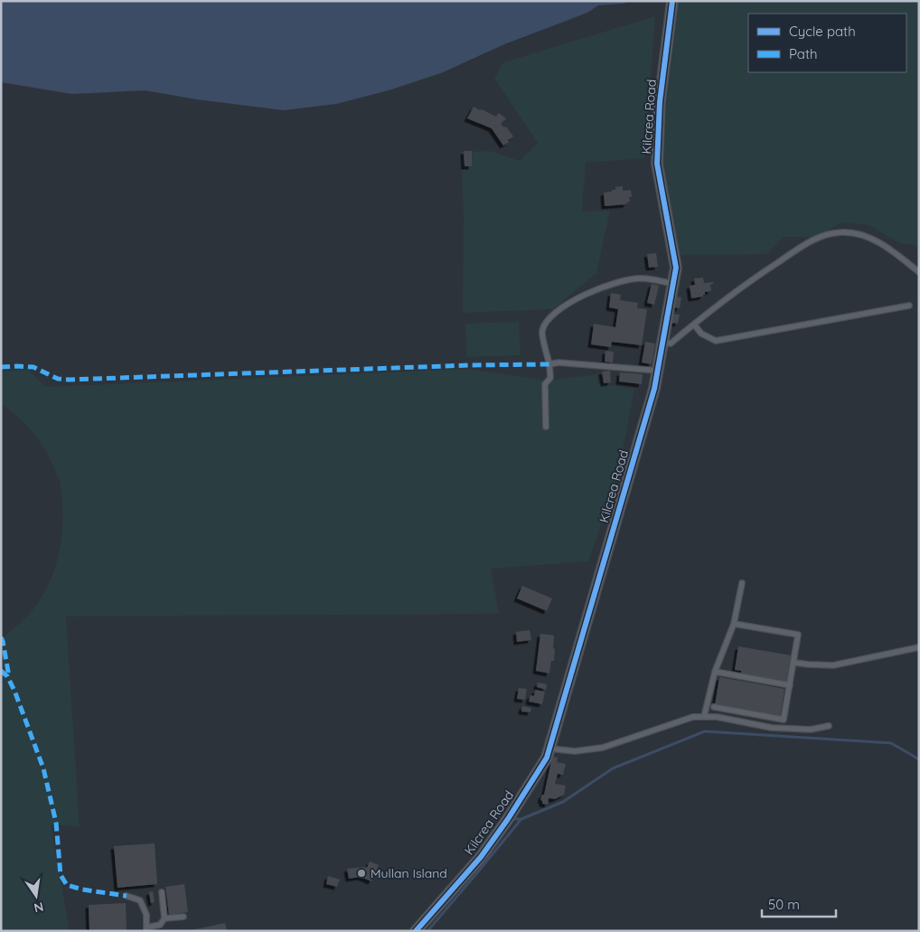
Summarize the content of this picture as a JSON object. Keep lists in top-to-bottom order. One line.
{"streets":{"street":["Kilcrea Road"]},"places":["Mullan Island"],"legend":["Cycle path","Path"],"scale_bar":"50 m","north":"bottom"}
